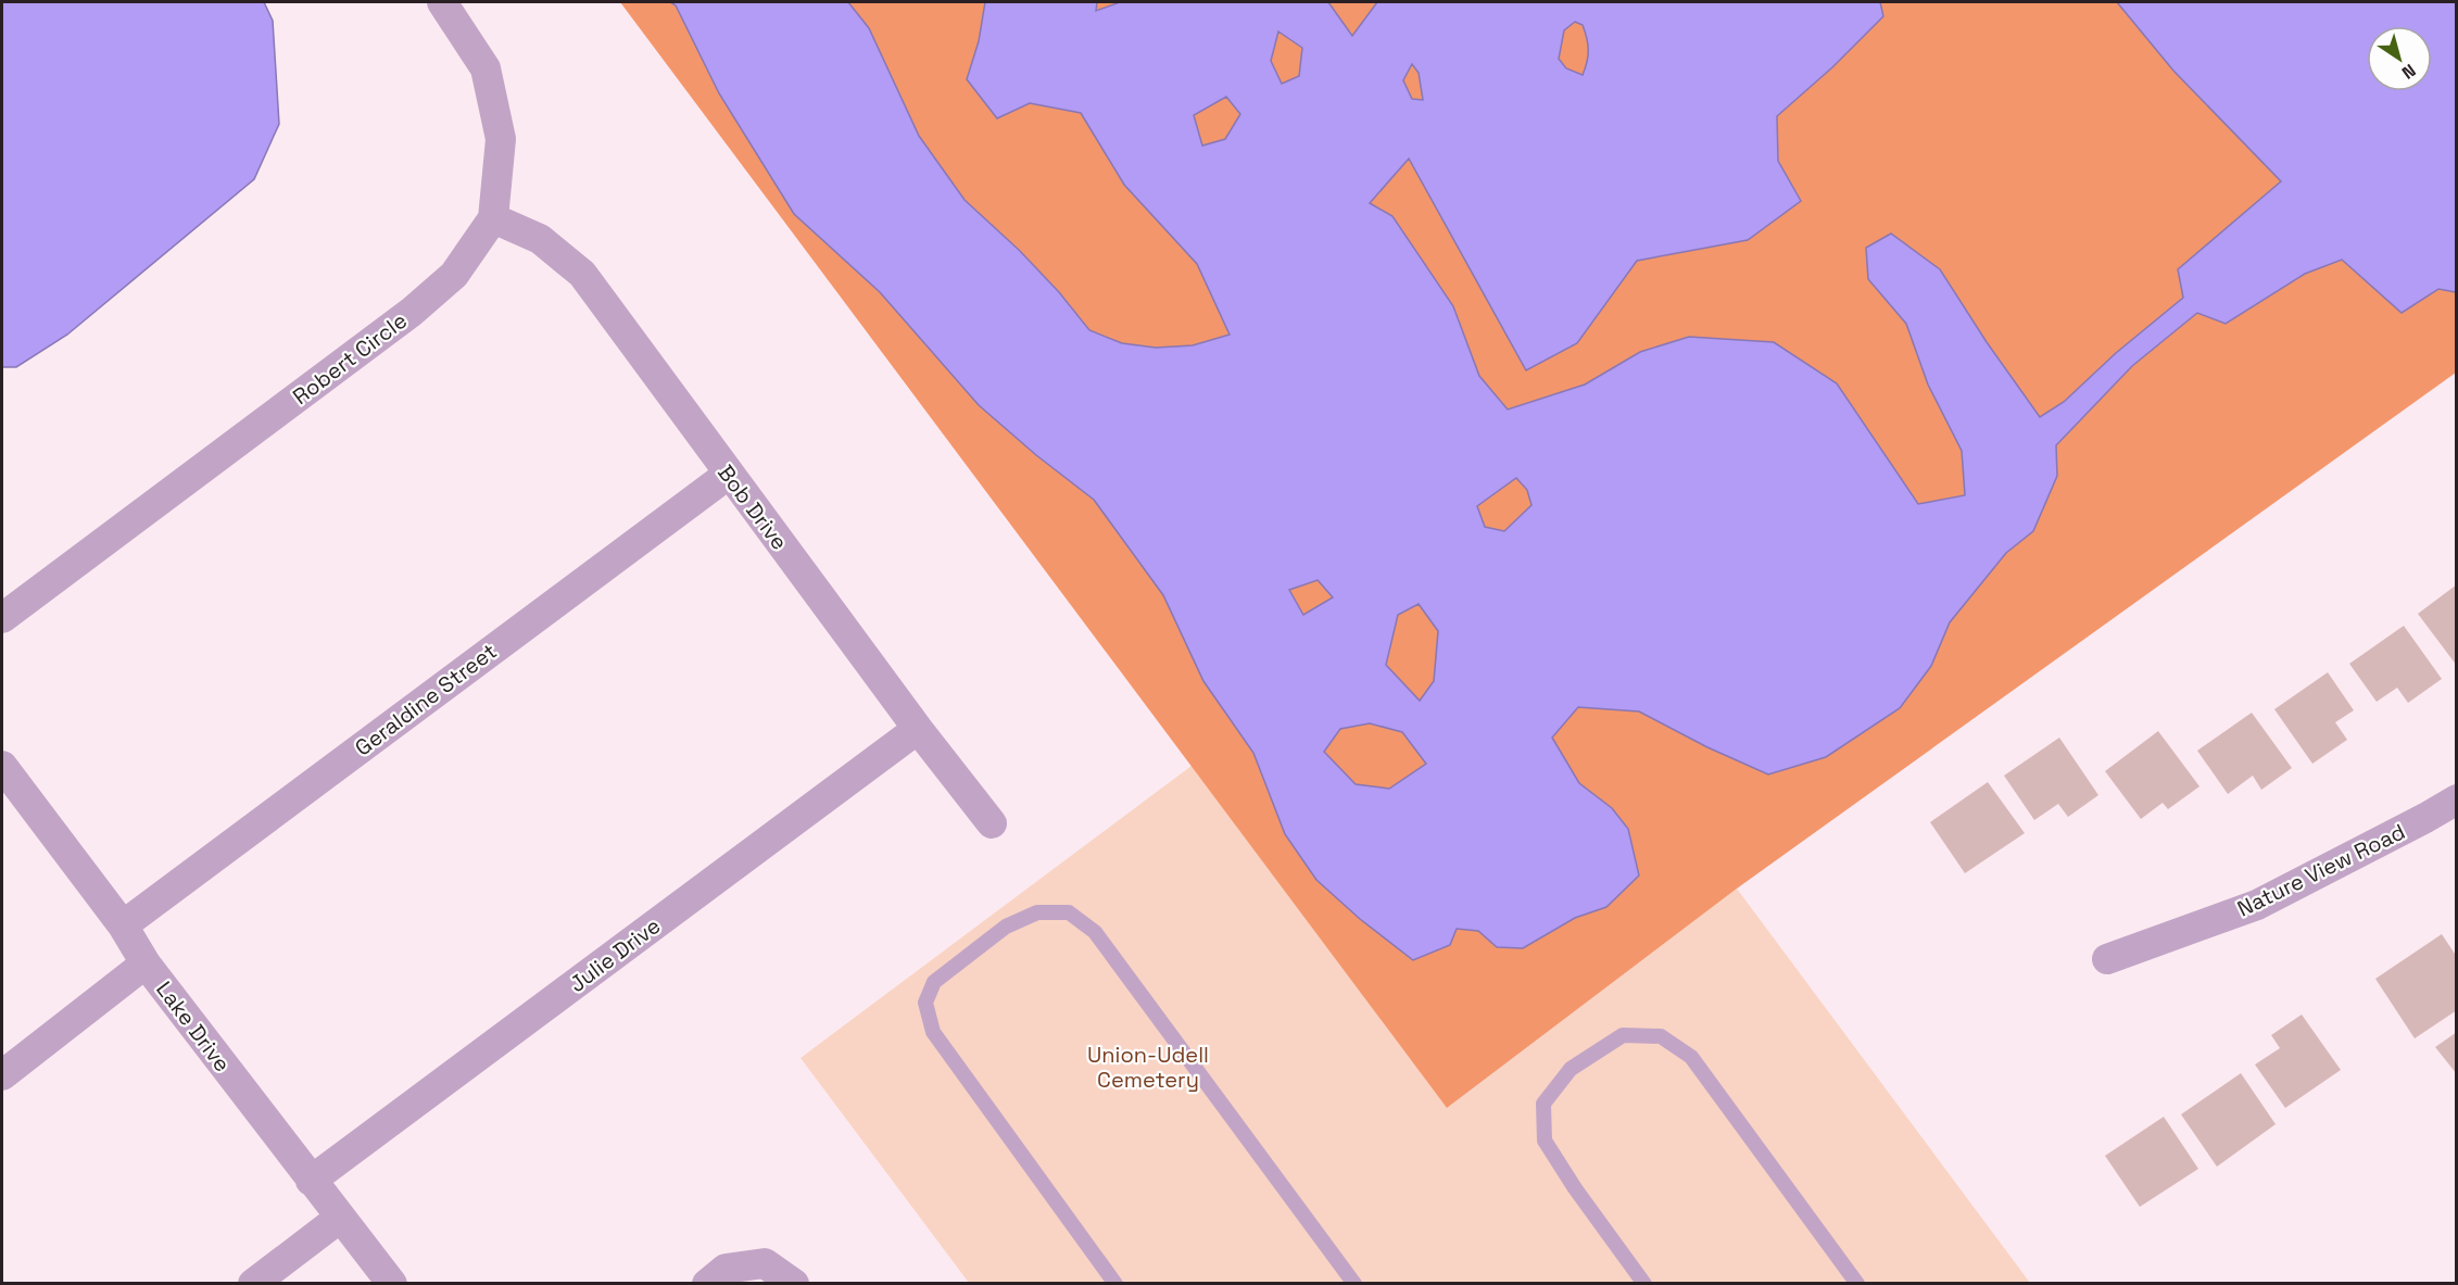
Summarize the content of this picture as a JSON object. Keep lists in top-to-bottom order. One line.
{"streets":{"street":["Robert Circle","Bob Drive","Geraldine Street","Nature View Road","Julie Drive","Lake Drive"]},"crossings":[["Robert Circle","Bob Drive"],["Bob Drive","Geraldine Street"],["Bob Drive","Julie Drive"],["Geraldine Street","Lake Drive"],["Julie Drive","Lake Drive"]],"parks":["Union-Udell Cemetery"],"north":"bottom right"}
